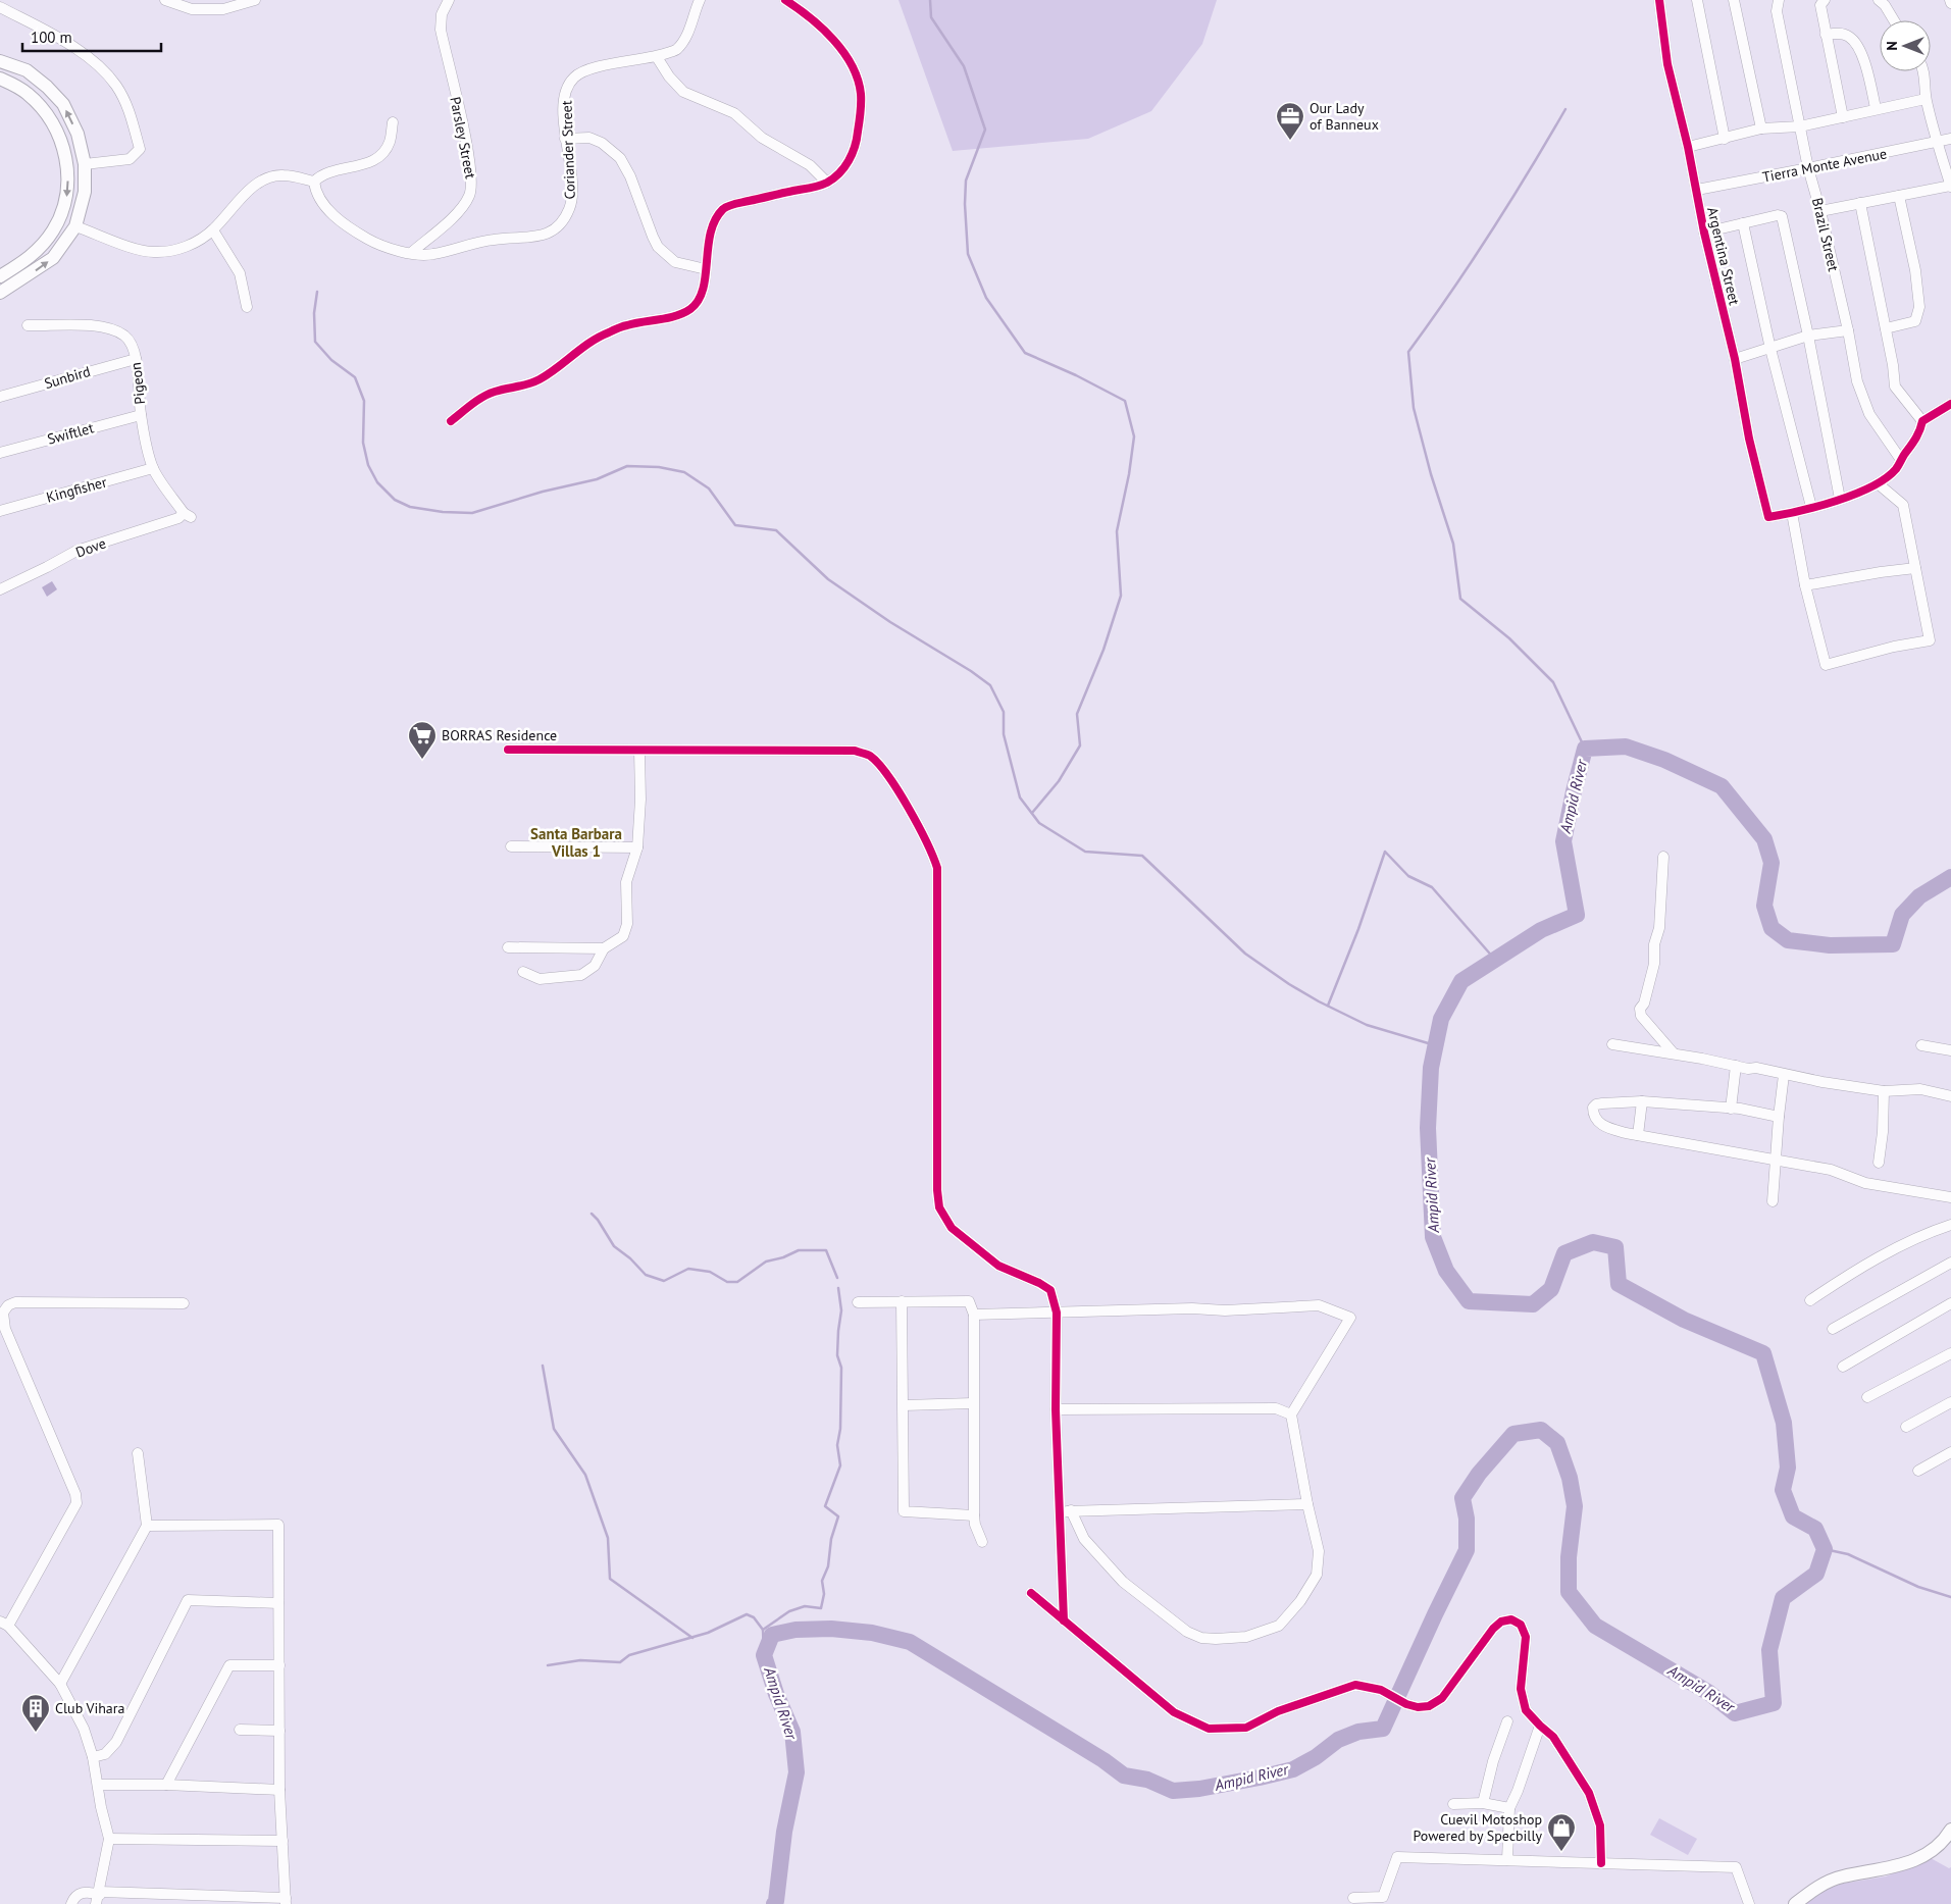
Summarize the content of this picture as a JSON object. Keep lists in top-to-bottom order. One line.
{"streets":{"street":["Parsley Street","Coriander Street","Tierra Monte Avenue","Brazil Street","Argentina Street","Sunbird","Pigeon","Swiftlet","Kingfisher","Dove"]},"crossings":[["Parsley Street","Coriander Street"],["Tierra Monte Avenue","Brazil Street"],["Tierra Monte Avenue","Argentina Street"],["Sunbird","Pigeon"],["Pigeon","Swiftlet"],["Pigeon","Kingfisher"],["Pigeon","Dove"]],"districts":["Santa Barbara Villas 1"],"water":["Ampid River"],"places":{"office":["Our Lady of Banneux"],"supermarket":["BORRAS Residence"],"building":["Club Vihara"],"shop":["Cuevil Motoshop Powered by Specbilly"]},"scale_bar":"100 m","north":"left"}
